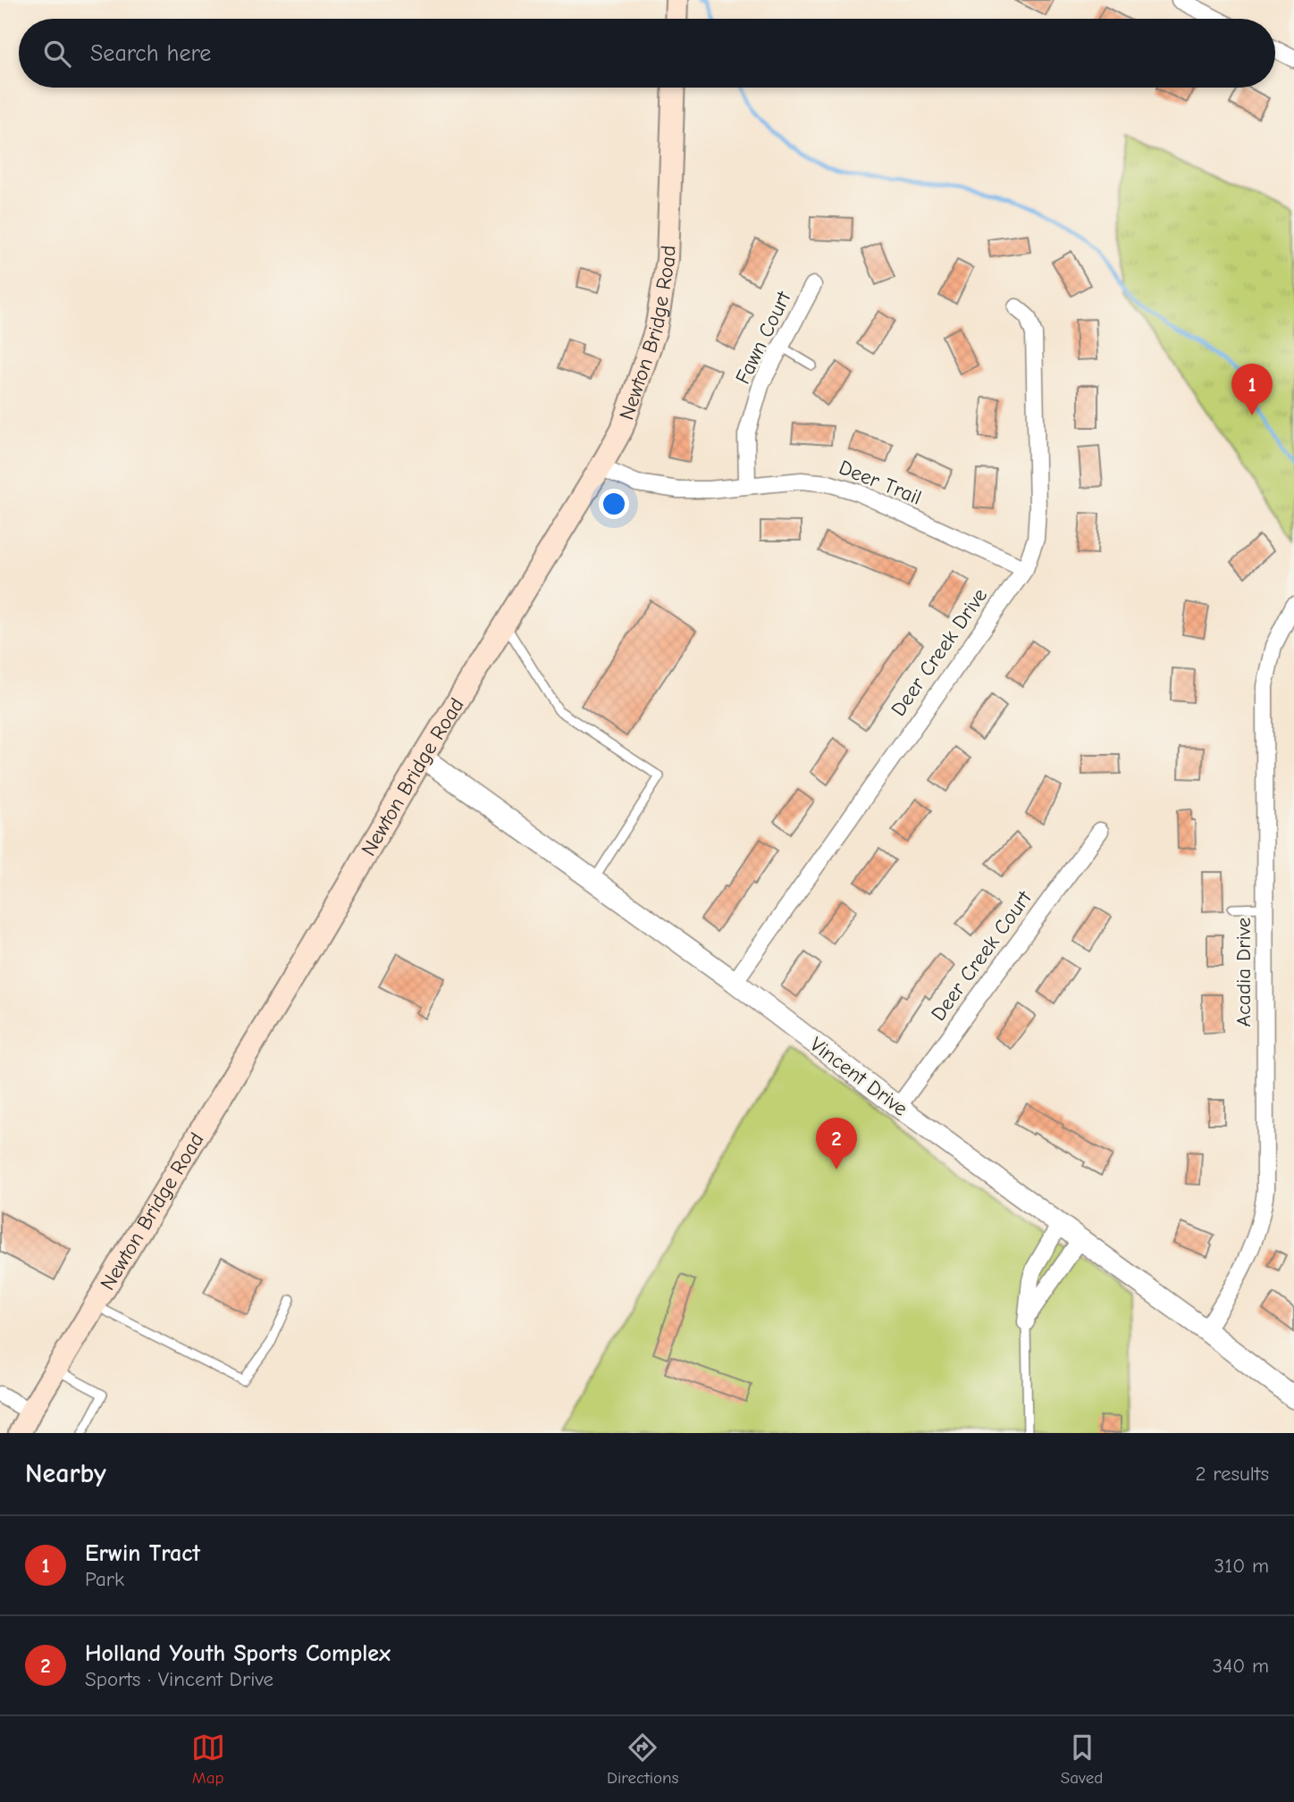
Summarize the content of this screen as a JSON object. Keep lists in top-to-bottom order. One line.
{"streets":{"main road":["Newton Bridge Road"],"street":["Fawn Court","Deer Trail","Deer Creek Drive","Deer Creek Court","Acadia Drive","Vincent Drive"]},"crossings":[["Newton Bridge Road","Deer Trail"],["Newton Bridge Road","Vincent Drive"],["Fawn Court","Deer Trail"],["Deer Trail","Deer Creek Drive"],["Deer Creek Drive","Vincent Drive"],["Deer Creek Court","Vincent Drive"],["Acadia Drive","Vincent Drive"]],"page":{"search":"Search here","pins":["1","2"],"heading":["Nearby","2 results"],"list":[{"mark":"1","name":"Erwin Tract","note":"Park","value":"310 m"},{"mark":"2","name":"Holland Youth Sports Complex","note":"Sports · Vincent Drive","value":"340 m"}],"nav":["Map","Directions","Saved"]}}
